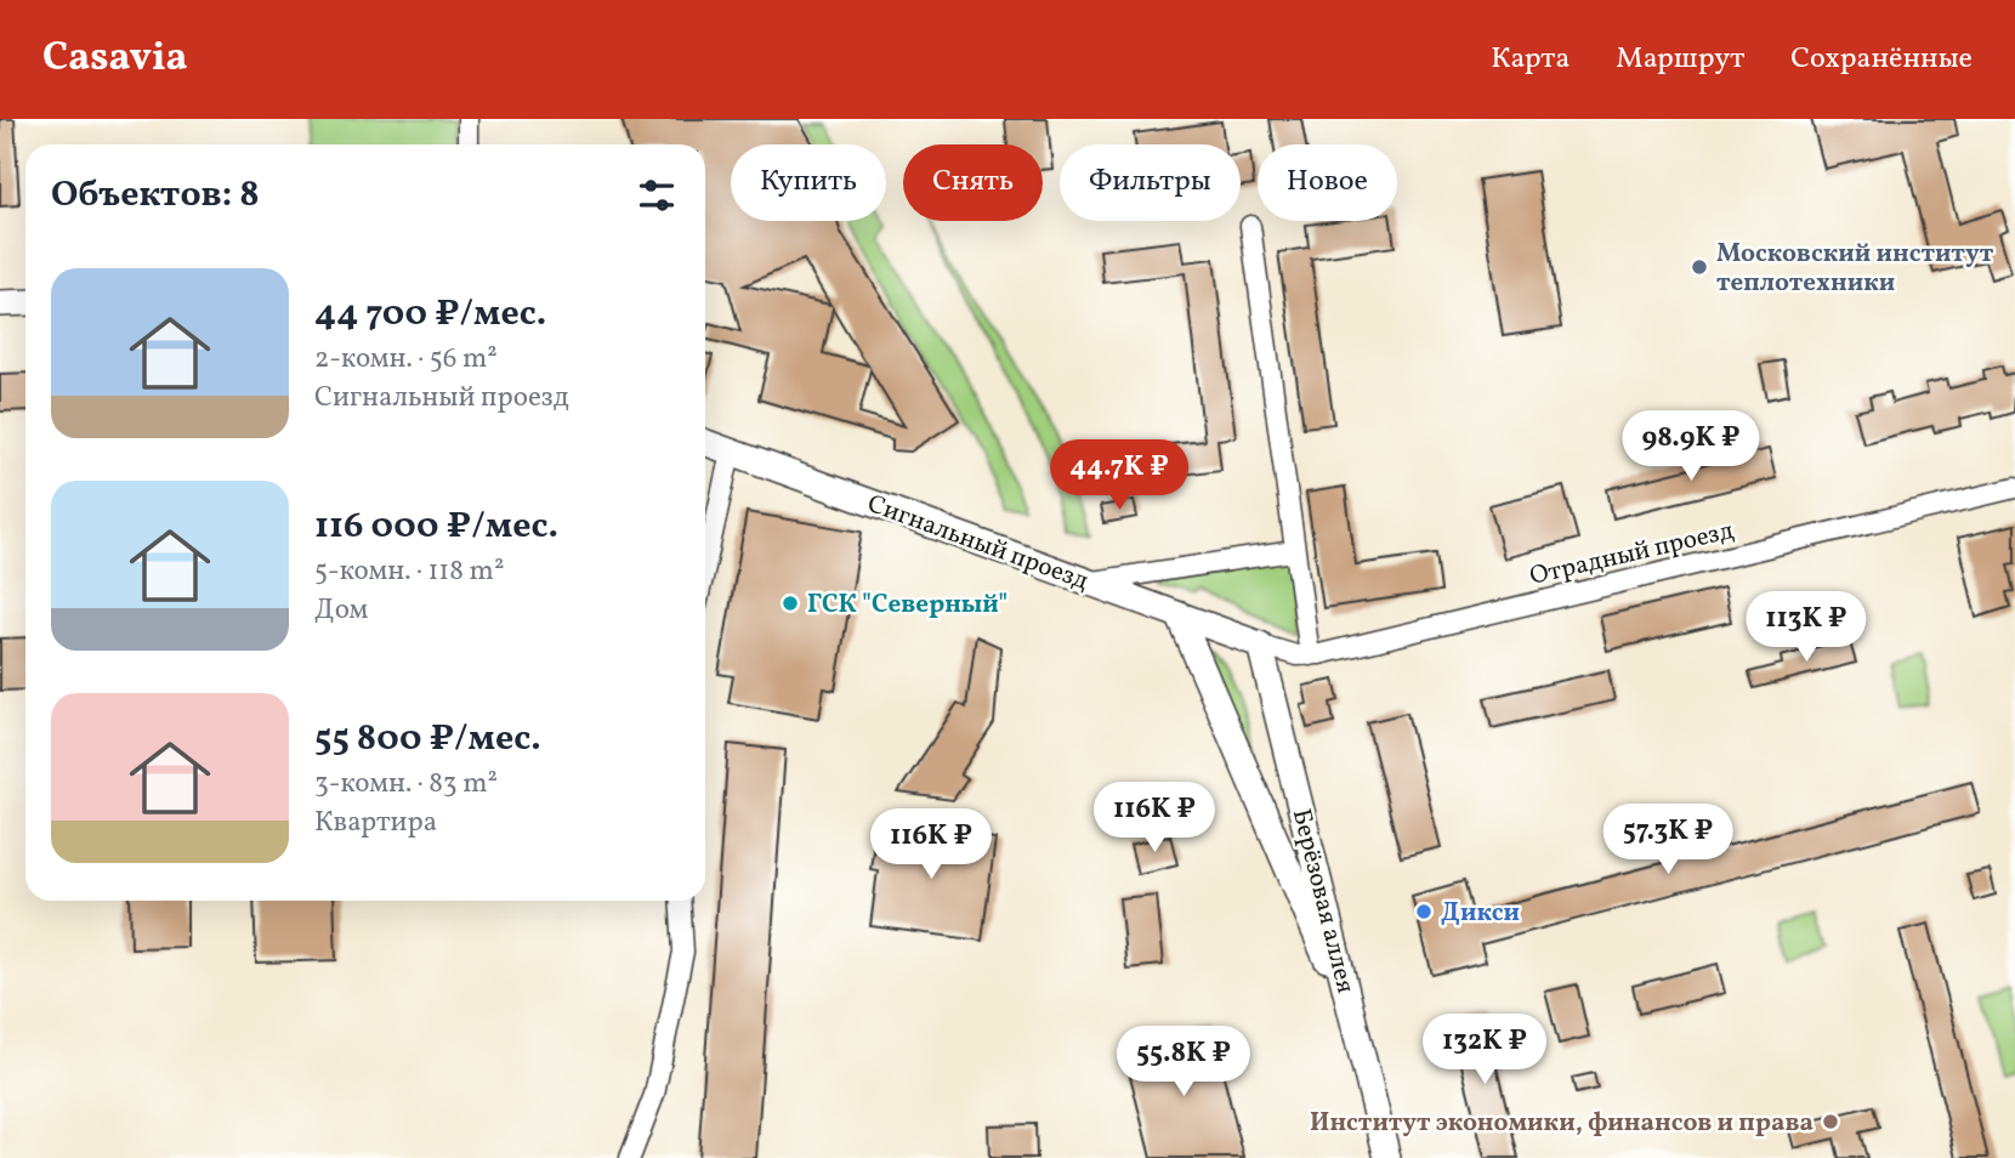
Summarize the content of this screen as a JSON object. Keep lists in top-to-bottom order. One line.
{"streets":{"main road":["Сигнальный проезд","Берёзовая аллея"],"street":["Отрадный проезд"]},"crossings":[["Сигнальный проезд","Отрадный проезд"],["Сигнальный проезд","Берёзовая аллея"],["Отрадный проезд","Берёзовая аллея"]],"places":["Московский институт теплотехники","ГСК \"Северный\"","Дикси","Институт экономики, финансов и права"],"page":{"header":"Casavia","nav":["Карта","Маршрут","Сохранённые"],"chip":["Купить","Снять","Фильтры","Новое"],"heading":"Объектов: 8","list":[{"name":"44 700 ₽/мес.","note":"2-комн. · 56 m² · Сигнальный проезд"},{"name":"116 000 ₽/мес.","note":"5-комн. · 118 m² · Дом"},{"name":"55 800 ₽/мес.","note":"3-комн. · 83 m² · Квартира"}],"price":["98.9K ₽","44.7K ₽","113K ₽","116K ₽","57.3K ₽","116K ₽","132K ₽","55.8K ₽"]}}
